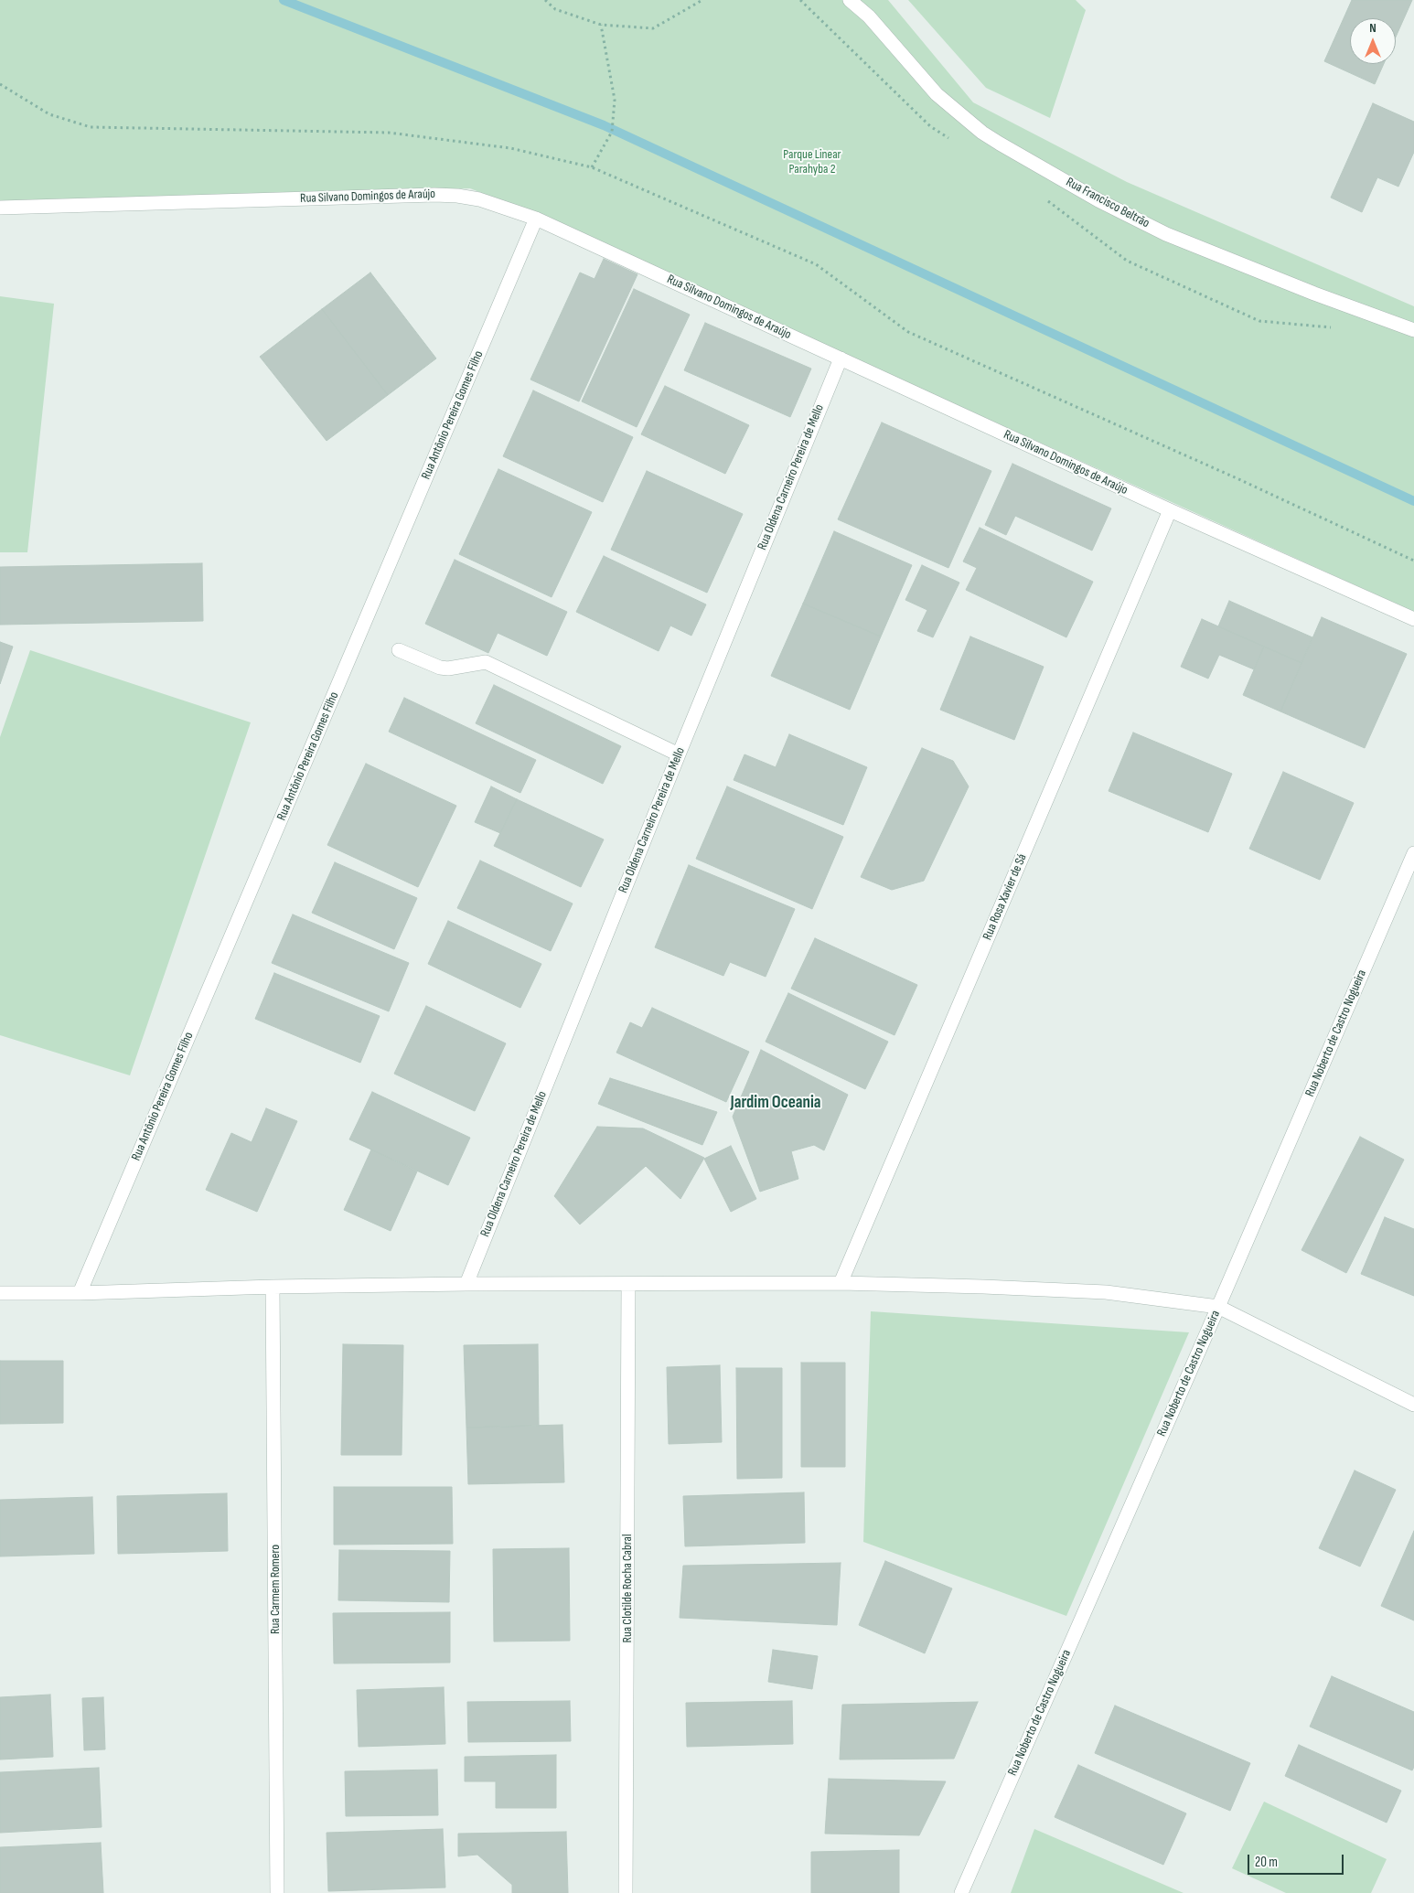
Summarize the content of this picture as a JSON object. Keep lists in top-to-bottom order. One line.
{"streets":{"street":["Rua Silvano Domingos de Araújo","Rua Francisco Beltrão","Rua Antônio Pereira Gomes Filho","Rua Oldena Carneiro Pereira de Mello","Rua Rosa Xavier de Sá","Rua Noberto de Castro Nogueira","Rua Clotilde Rocha Cabral","Rua Carmem Romero"]},"crossings":[["Rua Silvano Domingos de Araújo","Rua Antônio Pereira Gomes Filho"],["Rua Silvano Domingos de Araújo","Rua Oldena Carneiro Pereira de Mello"],["Rua Silvano Domingos de Araújo","Rua Rosa Xavier de Sá"]],"districts":["Jardim Oceania"],"parks":["Parque Linear Parahyba 2"],"scale_bar":"20 m","north":"top"}
